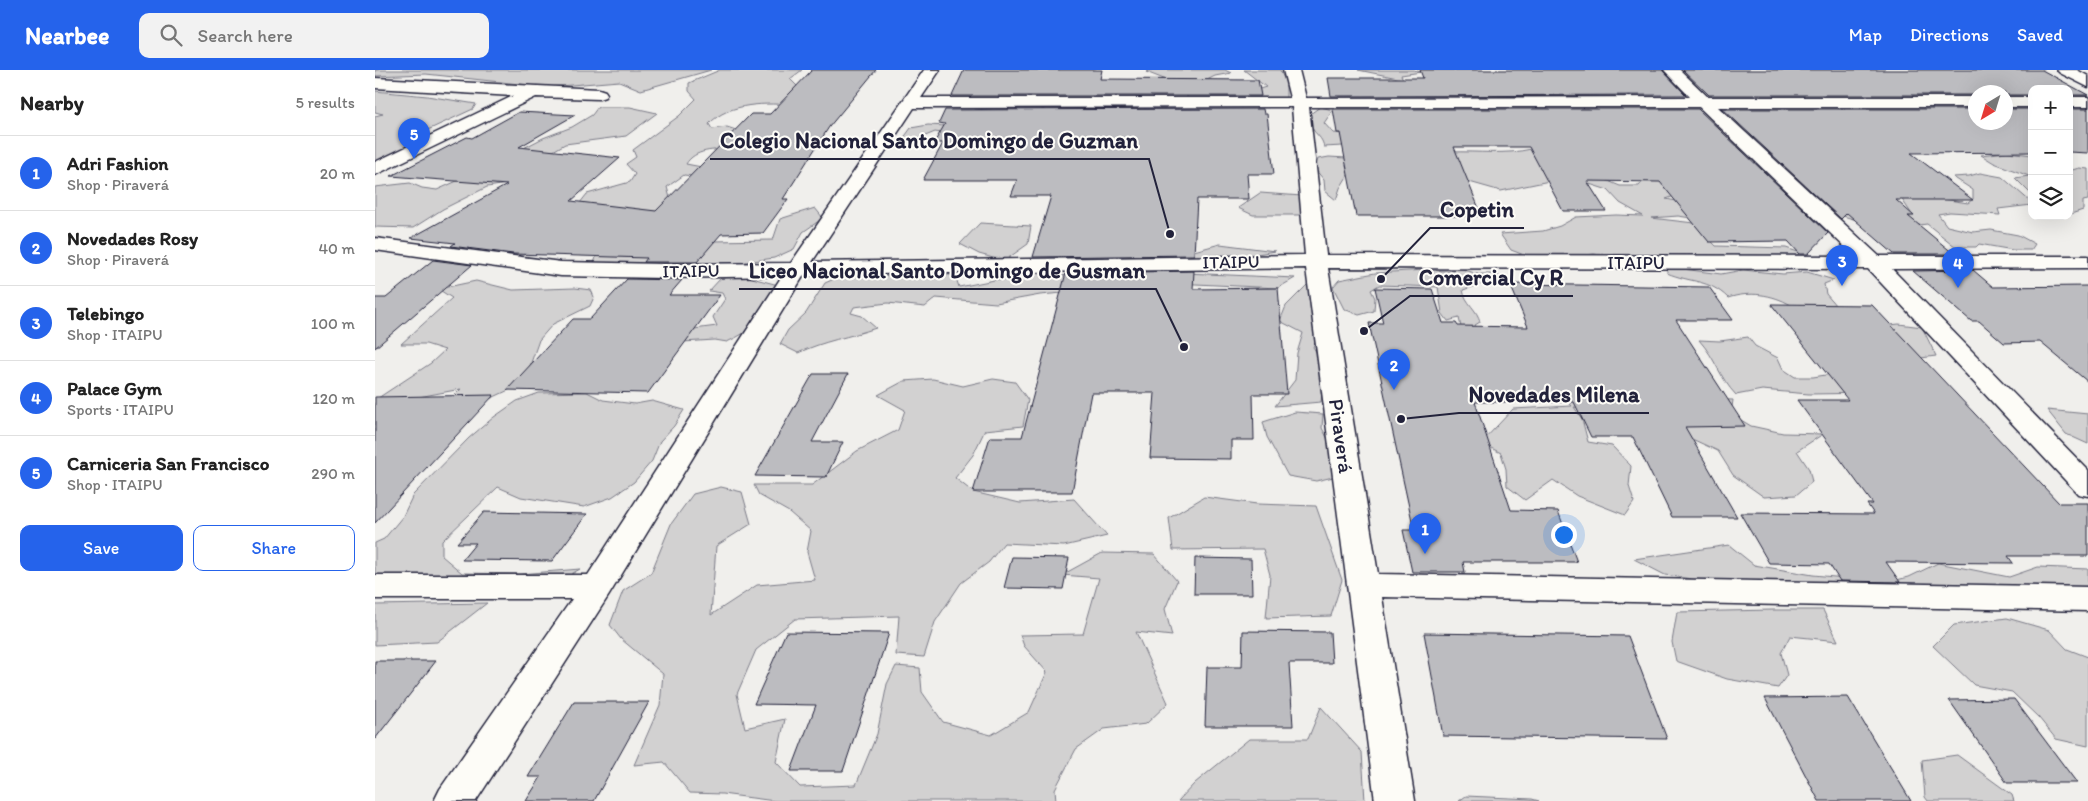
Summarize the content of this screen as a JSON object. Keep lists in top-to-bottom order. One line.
{"streets":{"street":["ITAIPU","Piraverá"]},"crossings":[["ITAIPU","Piraverá"]],"places":["Colegio Nacional Santo Domingo de Guzman","Copetin","Comercial Cy R","Liceo Nacional Santo Domingo de Gusman","Novedades Milena"],"north":"bottom left","page":{"header":"Nearbee","search":"Search here","nav":["Map","Directions","Saved"],"heading":["Nearby","5 results"],"map_buttons":["+","−"],"pins":["5","3","4","2","1"],"list":[{"mark":"1","name":"Adri Fashion","note":"Shop · Piraverá","value":"20 m"},{"mark":"2","name":"Novedades Rosy","note":"Shop · Piraverá","value":"40 m"},{"mark":"3","name":"Telebingo","note":"Shop · ITAIPU","value":"100 m"},{"mark":"4","name":"Palace Gym","note":"Sports · ITAIPU","value":"120 m"},{"mark":"5","name":"Carniceria San Francisco","note":"Shop · ITAIPU","value":"290 m"}],"buttons":["Save","Share"]}}
